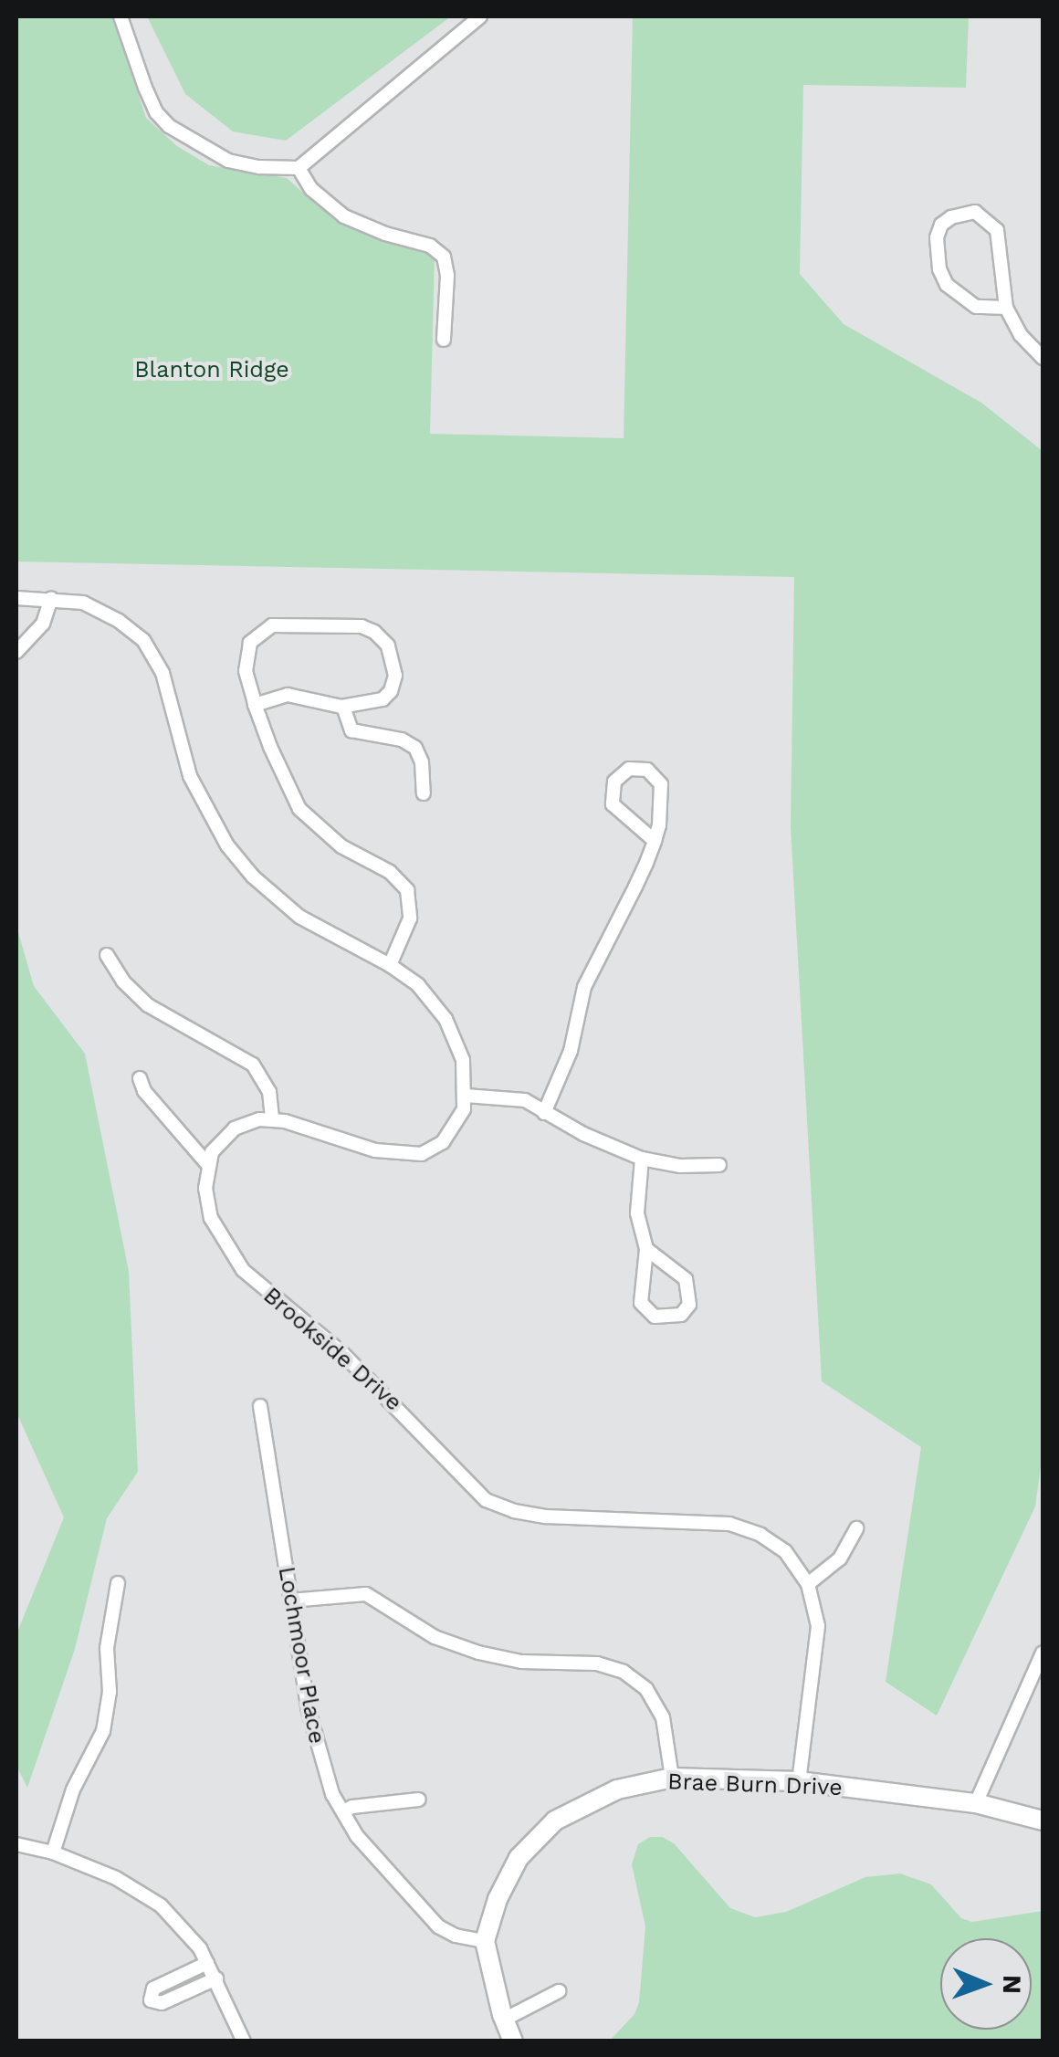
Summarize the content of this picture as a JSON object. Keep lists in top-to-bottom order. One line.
{"streets":{"street":["Brookside Drive","Lochmoor Place","Brae Burn Drive"]},"crossings":[["Brookside Drive","Brae Burn Drive"],["Lochmoor Place","Brae Burn Drive"]],"parks":["Blanton Ridge"],"north":"right"}
